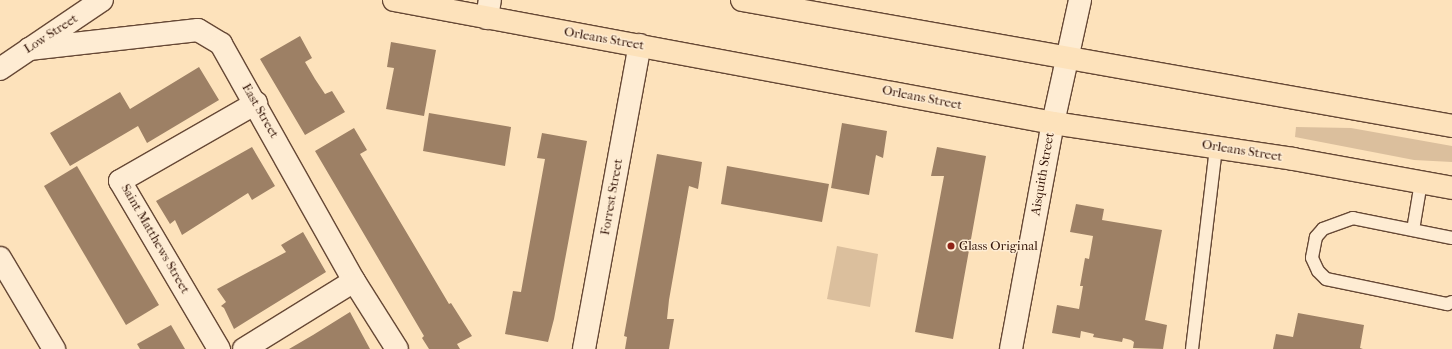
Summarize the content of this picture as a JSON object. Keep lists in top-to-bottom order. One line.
{"streets":{"main road":["Orleans Street"],"street":["Low Street","East Street","Aisquith Street","Forrest Street","Saint Matthews Street"]},"crossings":[["Low Street","East Street"],["Orleans Street","Aisquith Street"],["Orleans Street","Forrest Street"],["East Street","Saint Matthews Street"]],"places":["Glass Original"]}
